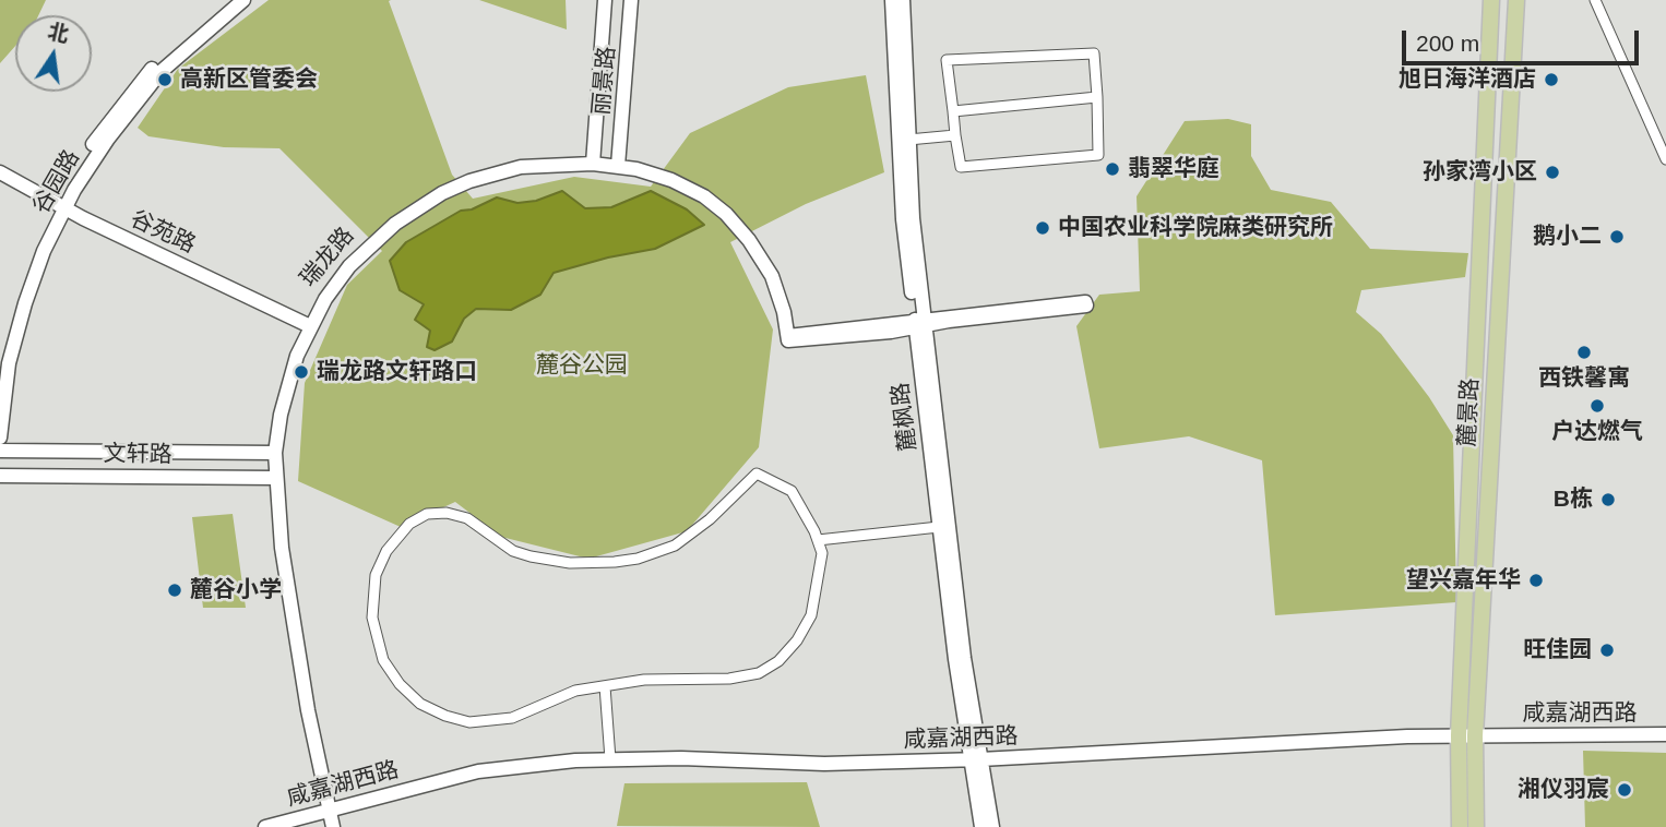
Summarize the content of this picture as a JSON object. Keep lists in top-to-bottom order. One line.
{"streets":{"main road":["丽景路","谷园路","谷苑路","瑞龙路","麓景路","麓枫路","文轩路","咸嘉湖西路"]},"crossings":[["丽景路","瑞龙路"],["谷园路","谷苑路"],["谷苑路","瑞龙路"],["瑞龙路","麓枫路"],["瑞龙路","文轩路"],["瑞龙路","咸嘉湖西路"],["麓景路","咸嘉湖西路"],["麓枫路","咸嘉湖西路"]],"parks":["麓谷公园"],"places":["高新区管委会","旭日海洋酒店","翡翠华庭","孙家湾小区","中国农业科学院麻类研究所","鹅小二","西铁馨寓","瑞龙路文轩路口","户达燃气","B栋","望兴嘉年华","麓谷小学","旺佳园","湘仪羽宸"],"scale_bar":"200 m","north":"top"}
